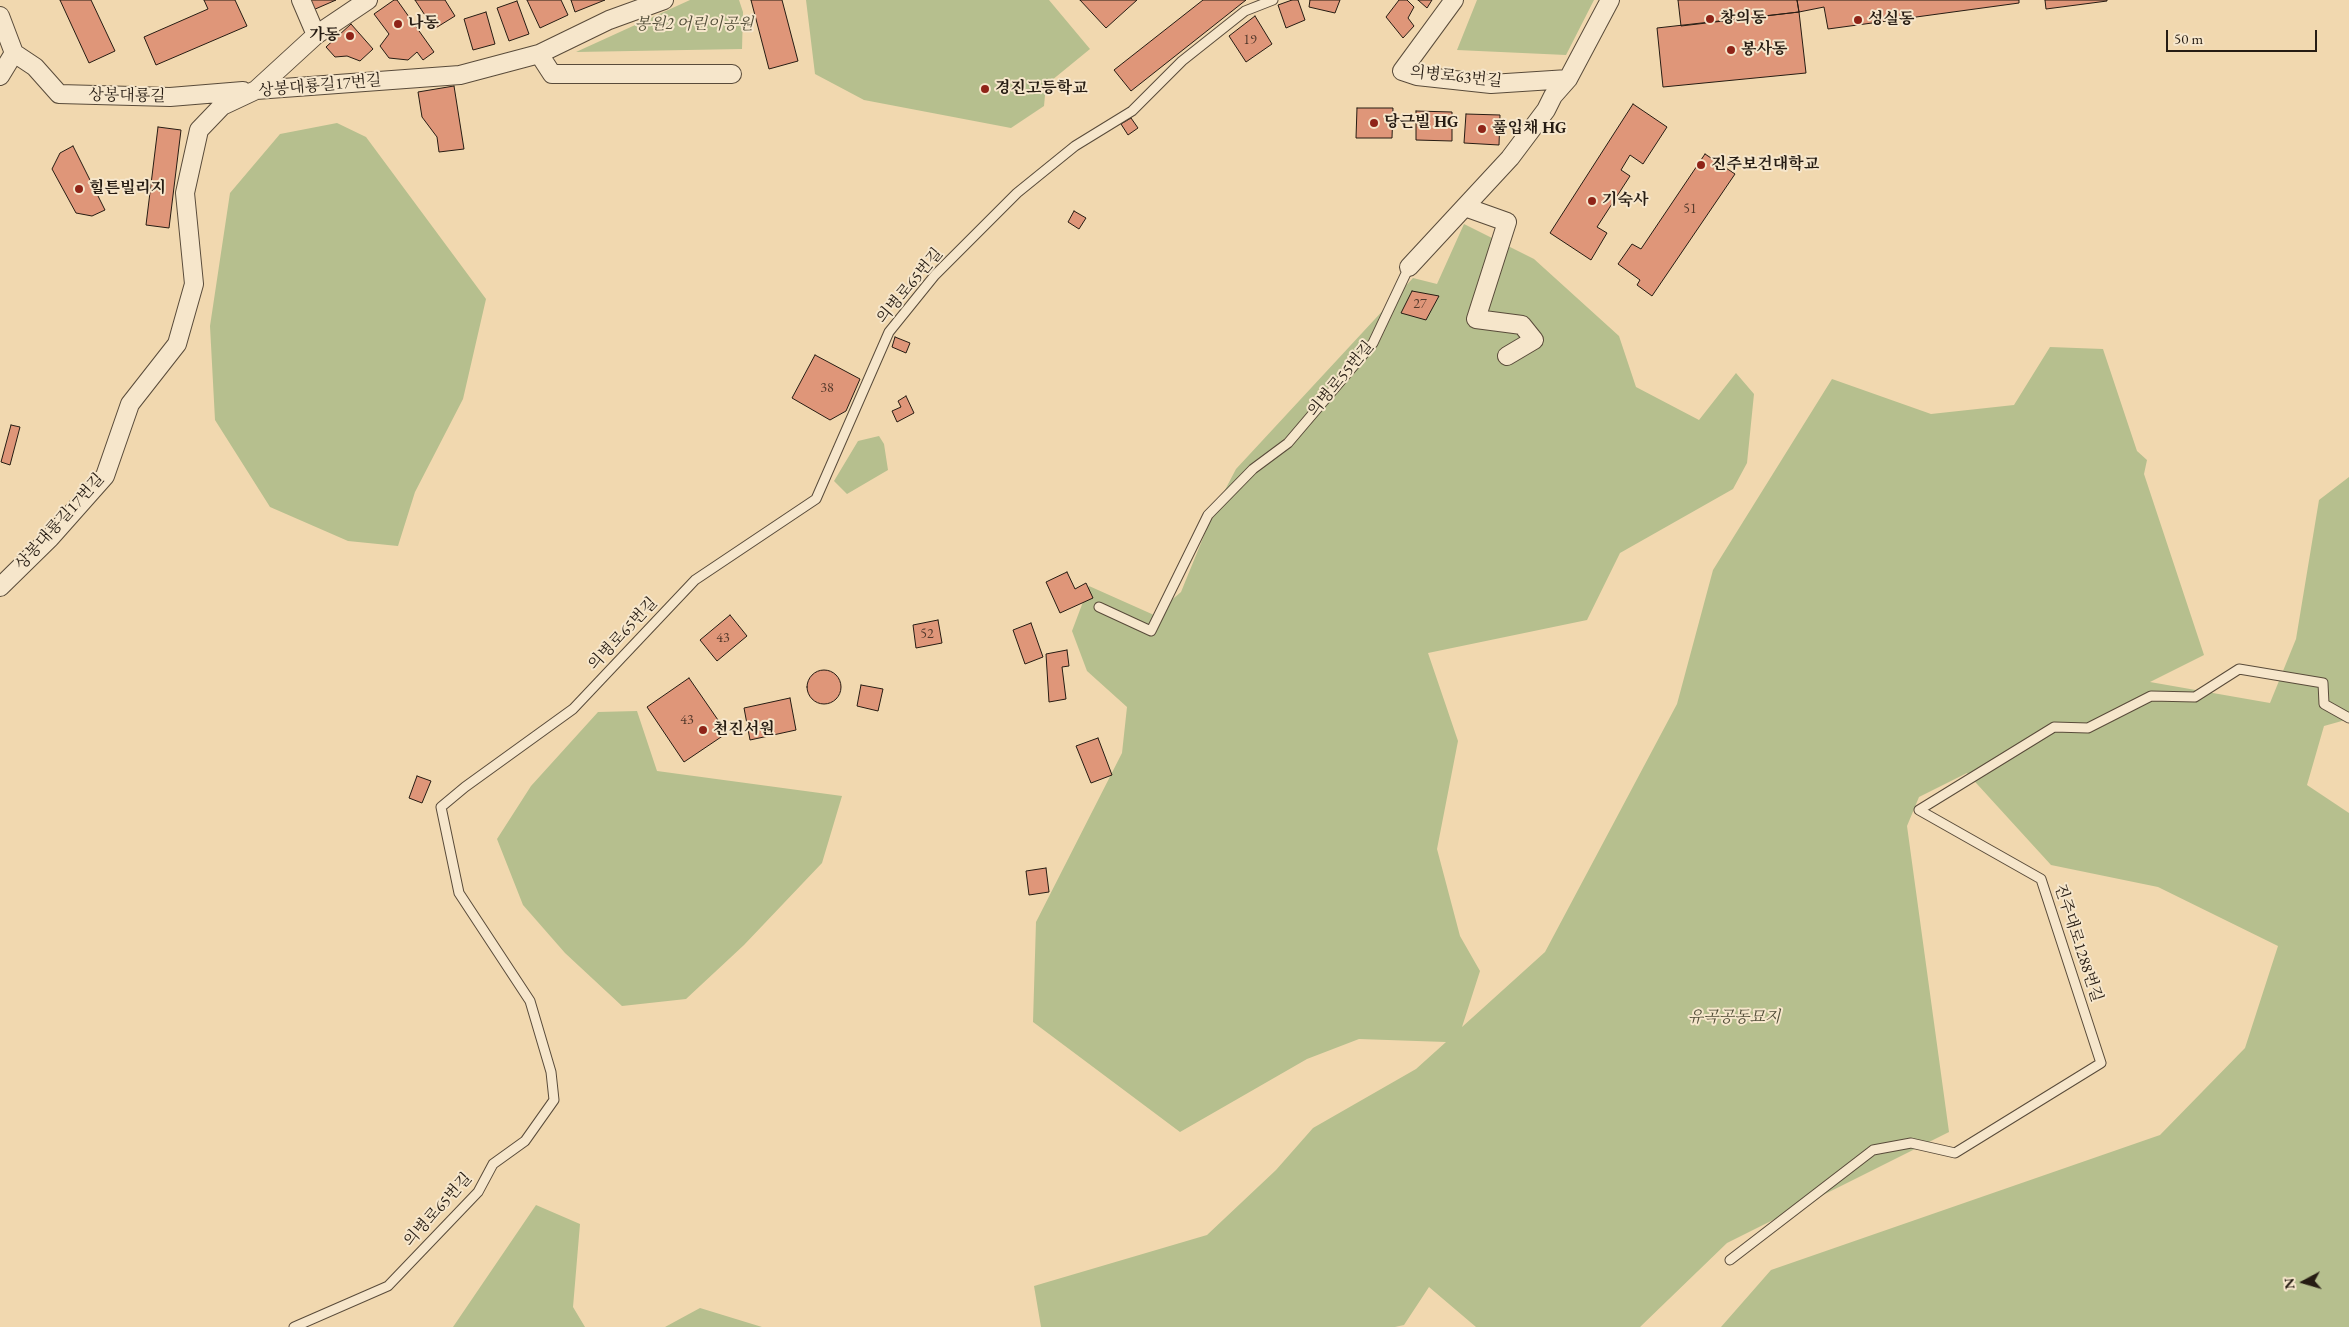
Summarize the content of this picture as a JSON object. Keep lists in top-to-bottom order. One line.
{"streets":{"street":["의병로63번길","상봉대룡길17번길","상봉대룡길","의병로55번길"],"lane":["의병로65번길","진주대로1288번길"]},"crossings":[["의병로63번길","의병로55번길"],["상봉대룡길17번길","상봉대룡길"]],"parks":["봉원2 어린이공원","유곡공동묘지"],"places":["창의동","성실동","나동","가동","봉사동","경진고등학교","당근빌 HG","풀입채 HG","진주보건대학교","힐튼빌리지","기숙사","천진서원"],"house_numbers":["19","51","27","38","52","43","43"],"scale_bar":"50 m","north":"left"}
